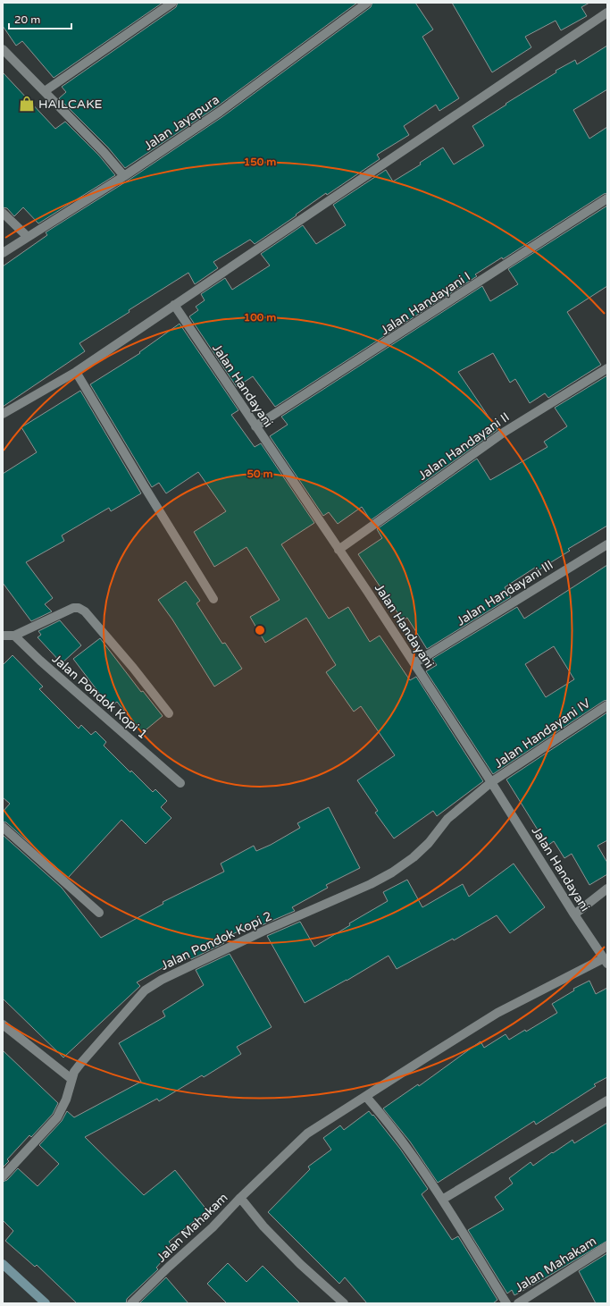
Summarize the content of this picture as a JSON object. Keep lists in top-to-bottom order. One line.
{"streets":{"street":["Jalan Jayapura","Jalan Handayani I","Jalan Handayani","Jalan Handayani II","Jalan Handayani III","Jalan Pondok Kopi 1","Jalan Handayani IV","Jalan Pondok Kopi 2","Jalan Mahakam"]},"crossings":[["Jalan Handayani I","Jalan Handayani"],["Jalan Handayani","Jalan Handayani II"],["Jalan Handayani","Jalan Handayani III"],["Jalan Handayani","Jalan Handayani IV"],["Jalan Handayani","Jalan Pondok Kopi 2"],["Jalan Handayani IV","Jalan Pondok Kopi 2"]],"places":{"shop":["HAILCAKE"]},"scale_bar":"20 m","rings":["150 m","100 m","50 m"]}
